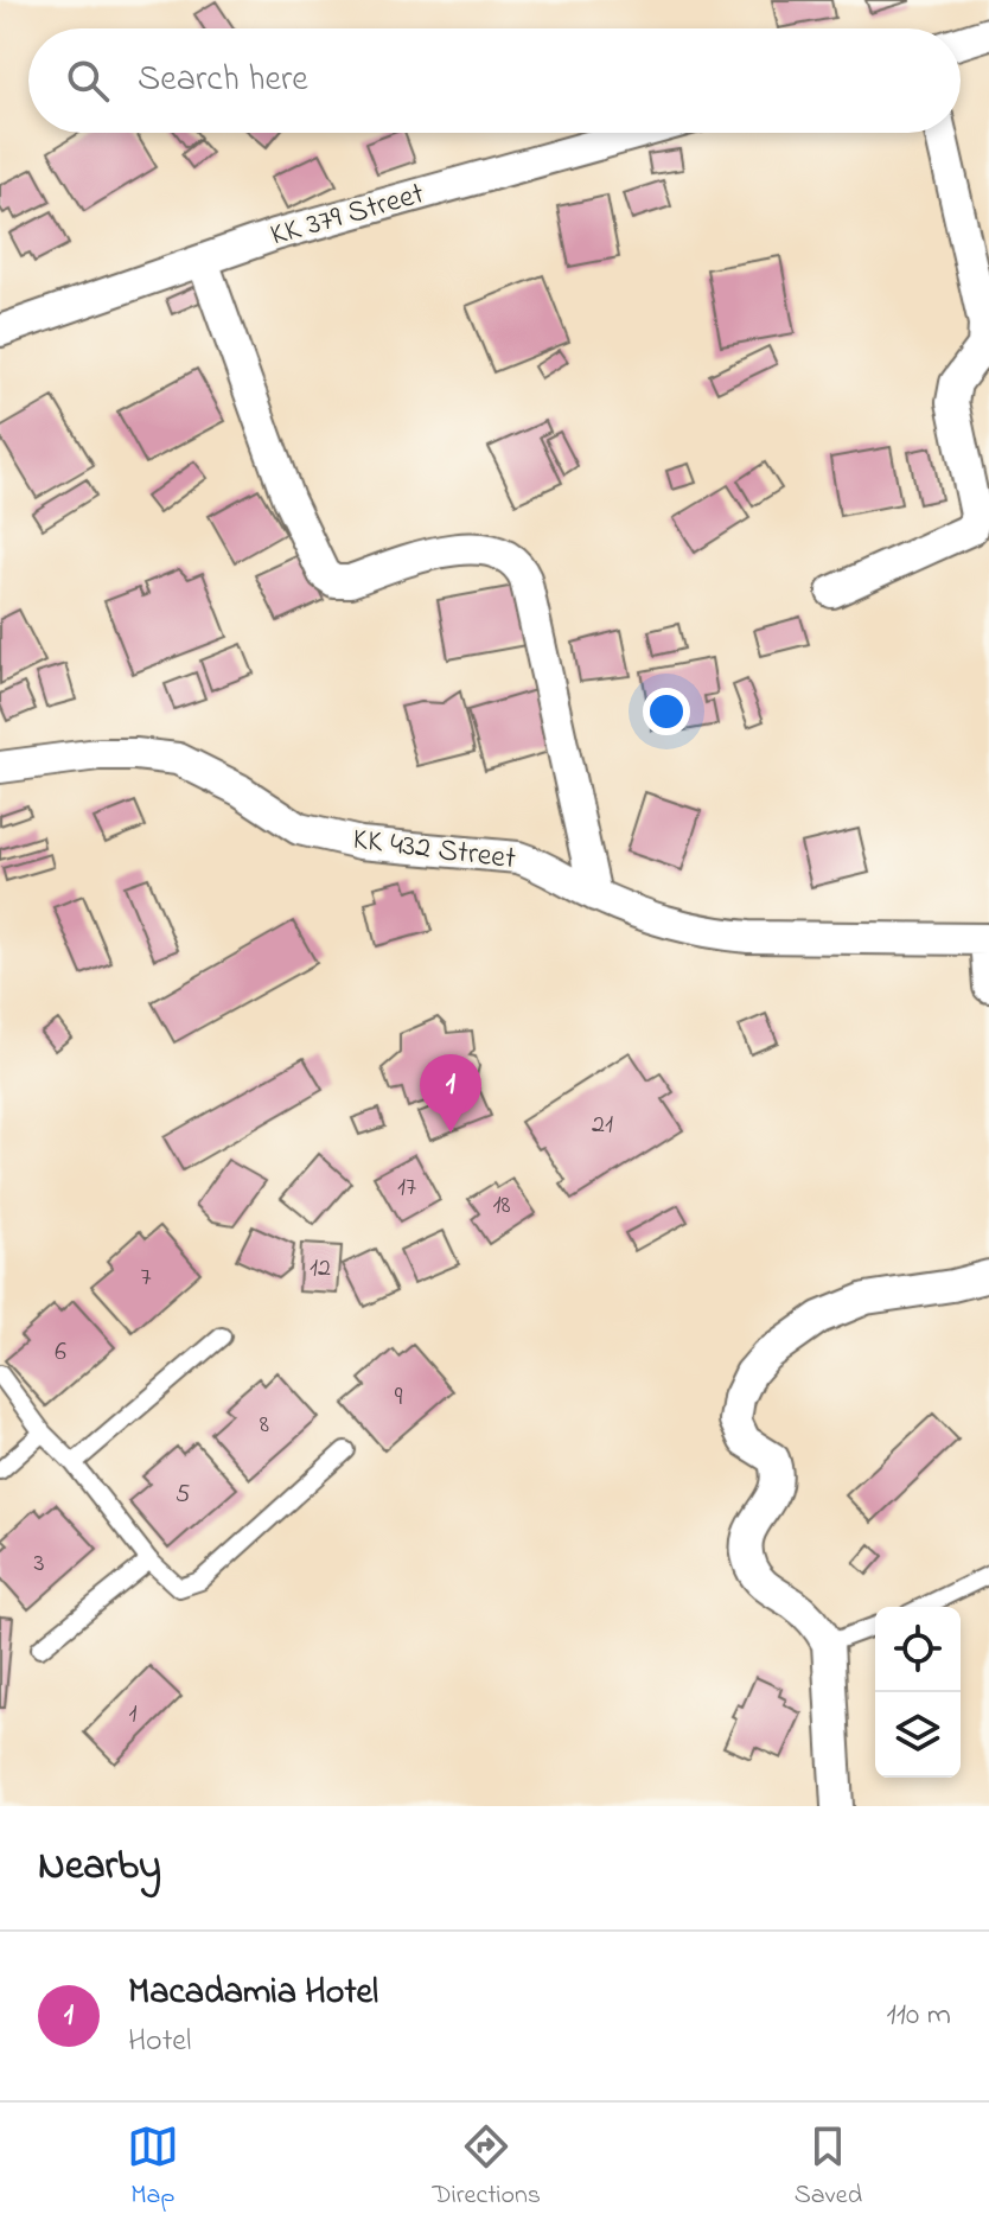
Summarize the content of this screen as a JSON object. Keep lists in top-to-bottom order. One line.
{"streets":{"street":["KK 379 Street","KK 432 Street"]},"house_numbers":["21","17","18","12","7","6","9","8","5","3","1"],"page":{"search":"Search here","pins":"1","heading":"Nearby","list":[{"mark":"1","name":"Macadamia Hotel","note":"Hotel","value":"110 m"}],"nav":["Map","Directions","Saved"]}}
